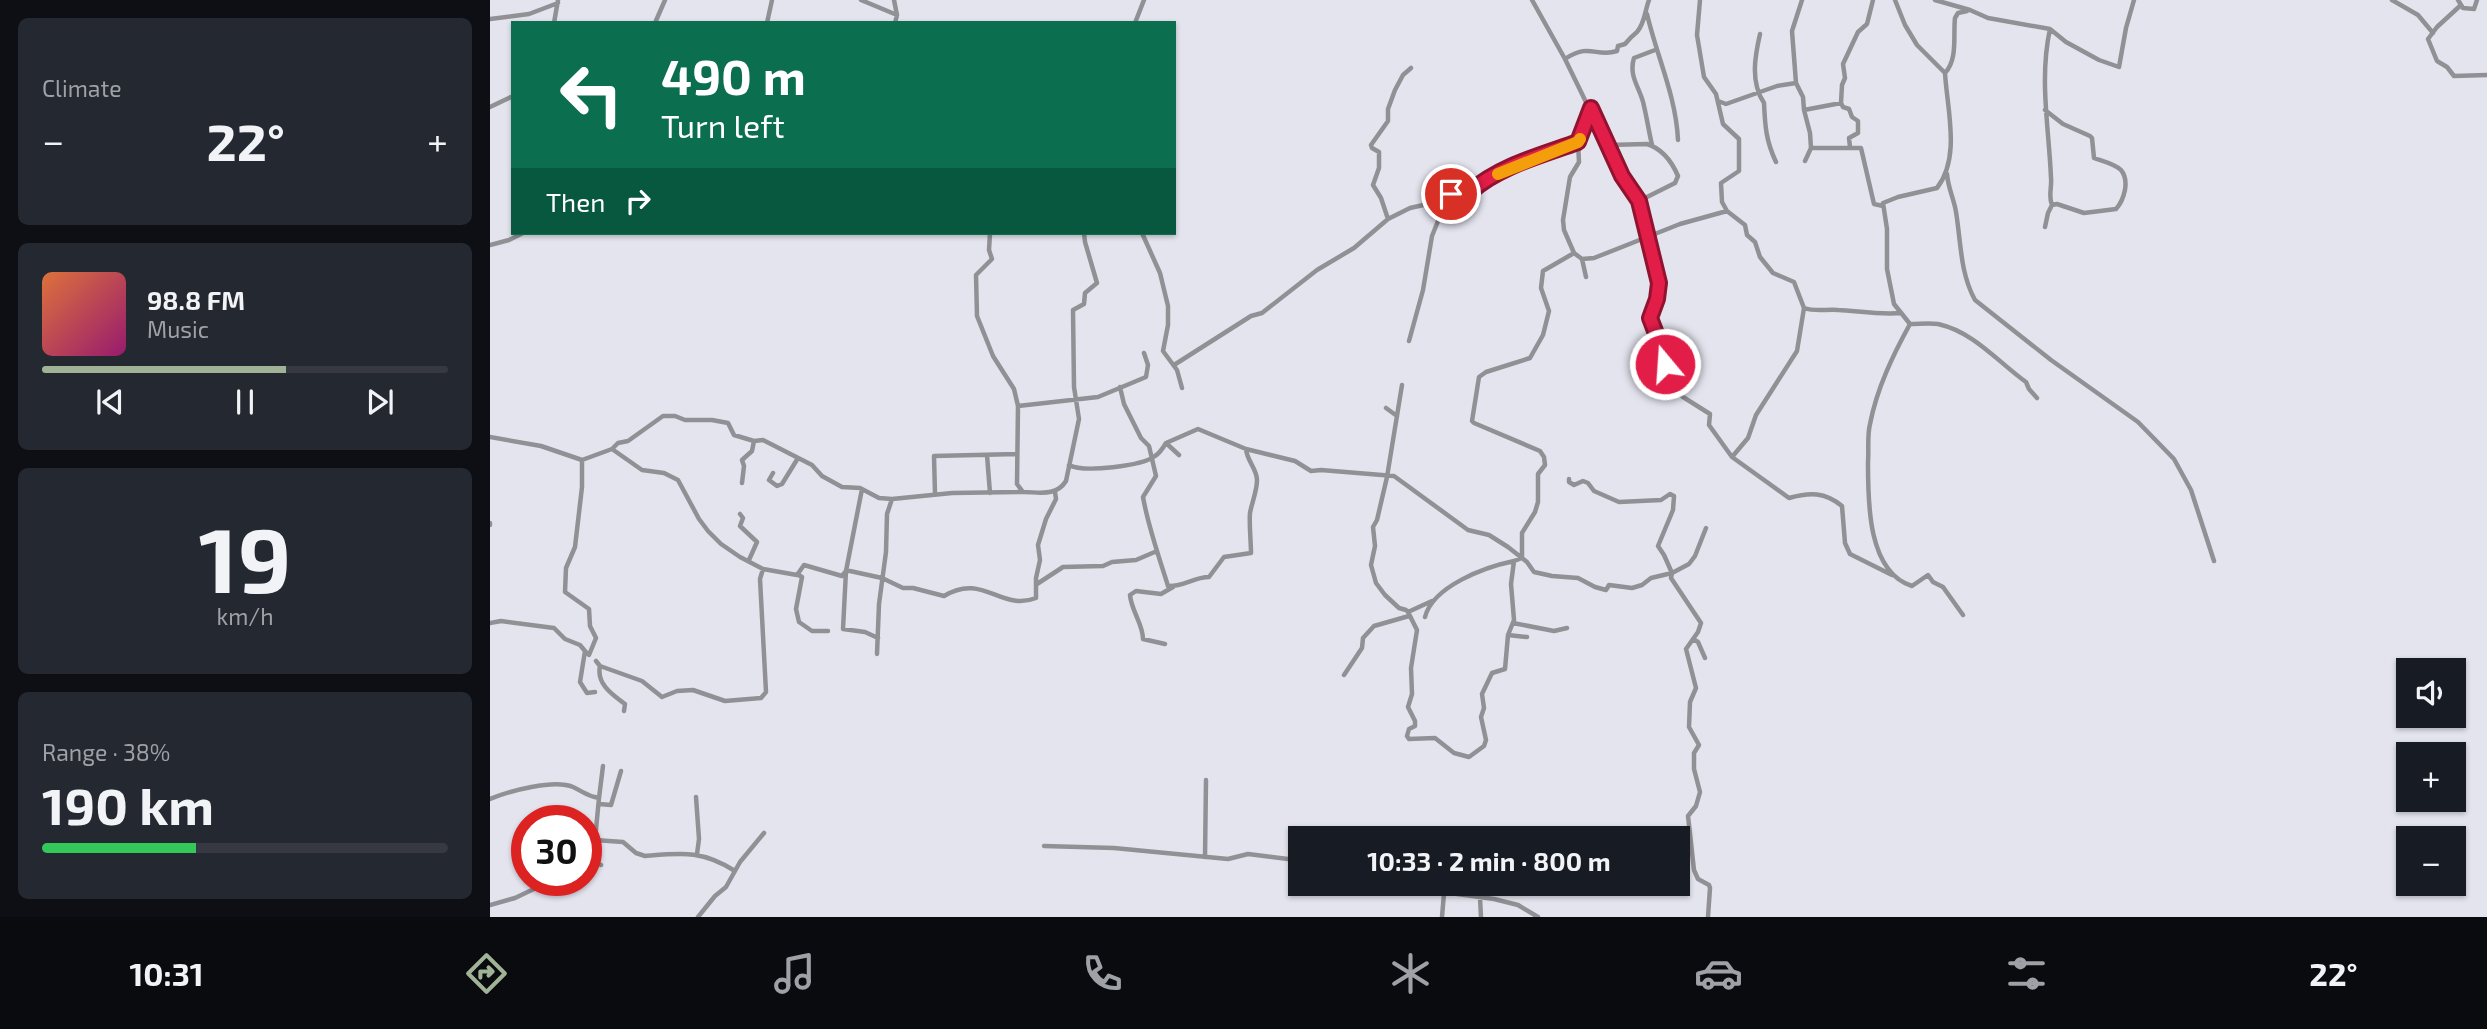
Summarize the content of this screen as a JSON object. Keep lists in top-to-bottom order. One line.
{"page":{"tile":["Climate",["19","km/h"],["Range · 38%","190 km"]],"turn":["490 m","Turn left"],"heat":["−","22°","+"],"then":"Then","song":["98.8 FM","Music"],"map_buttons":["+","−"],"limit":"30","trip":"10:33 · 2 min · 800 m","tabs":["10:31","22°"]}}
